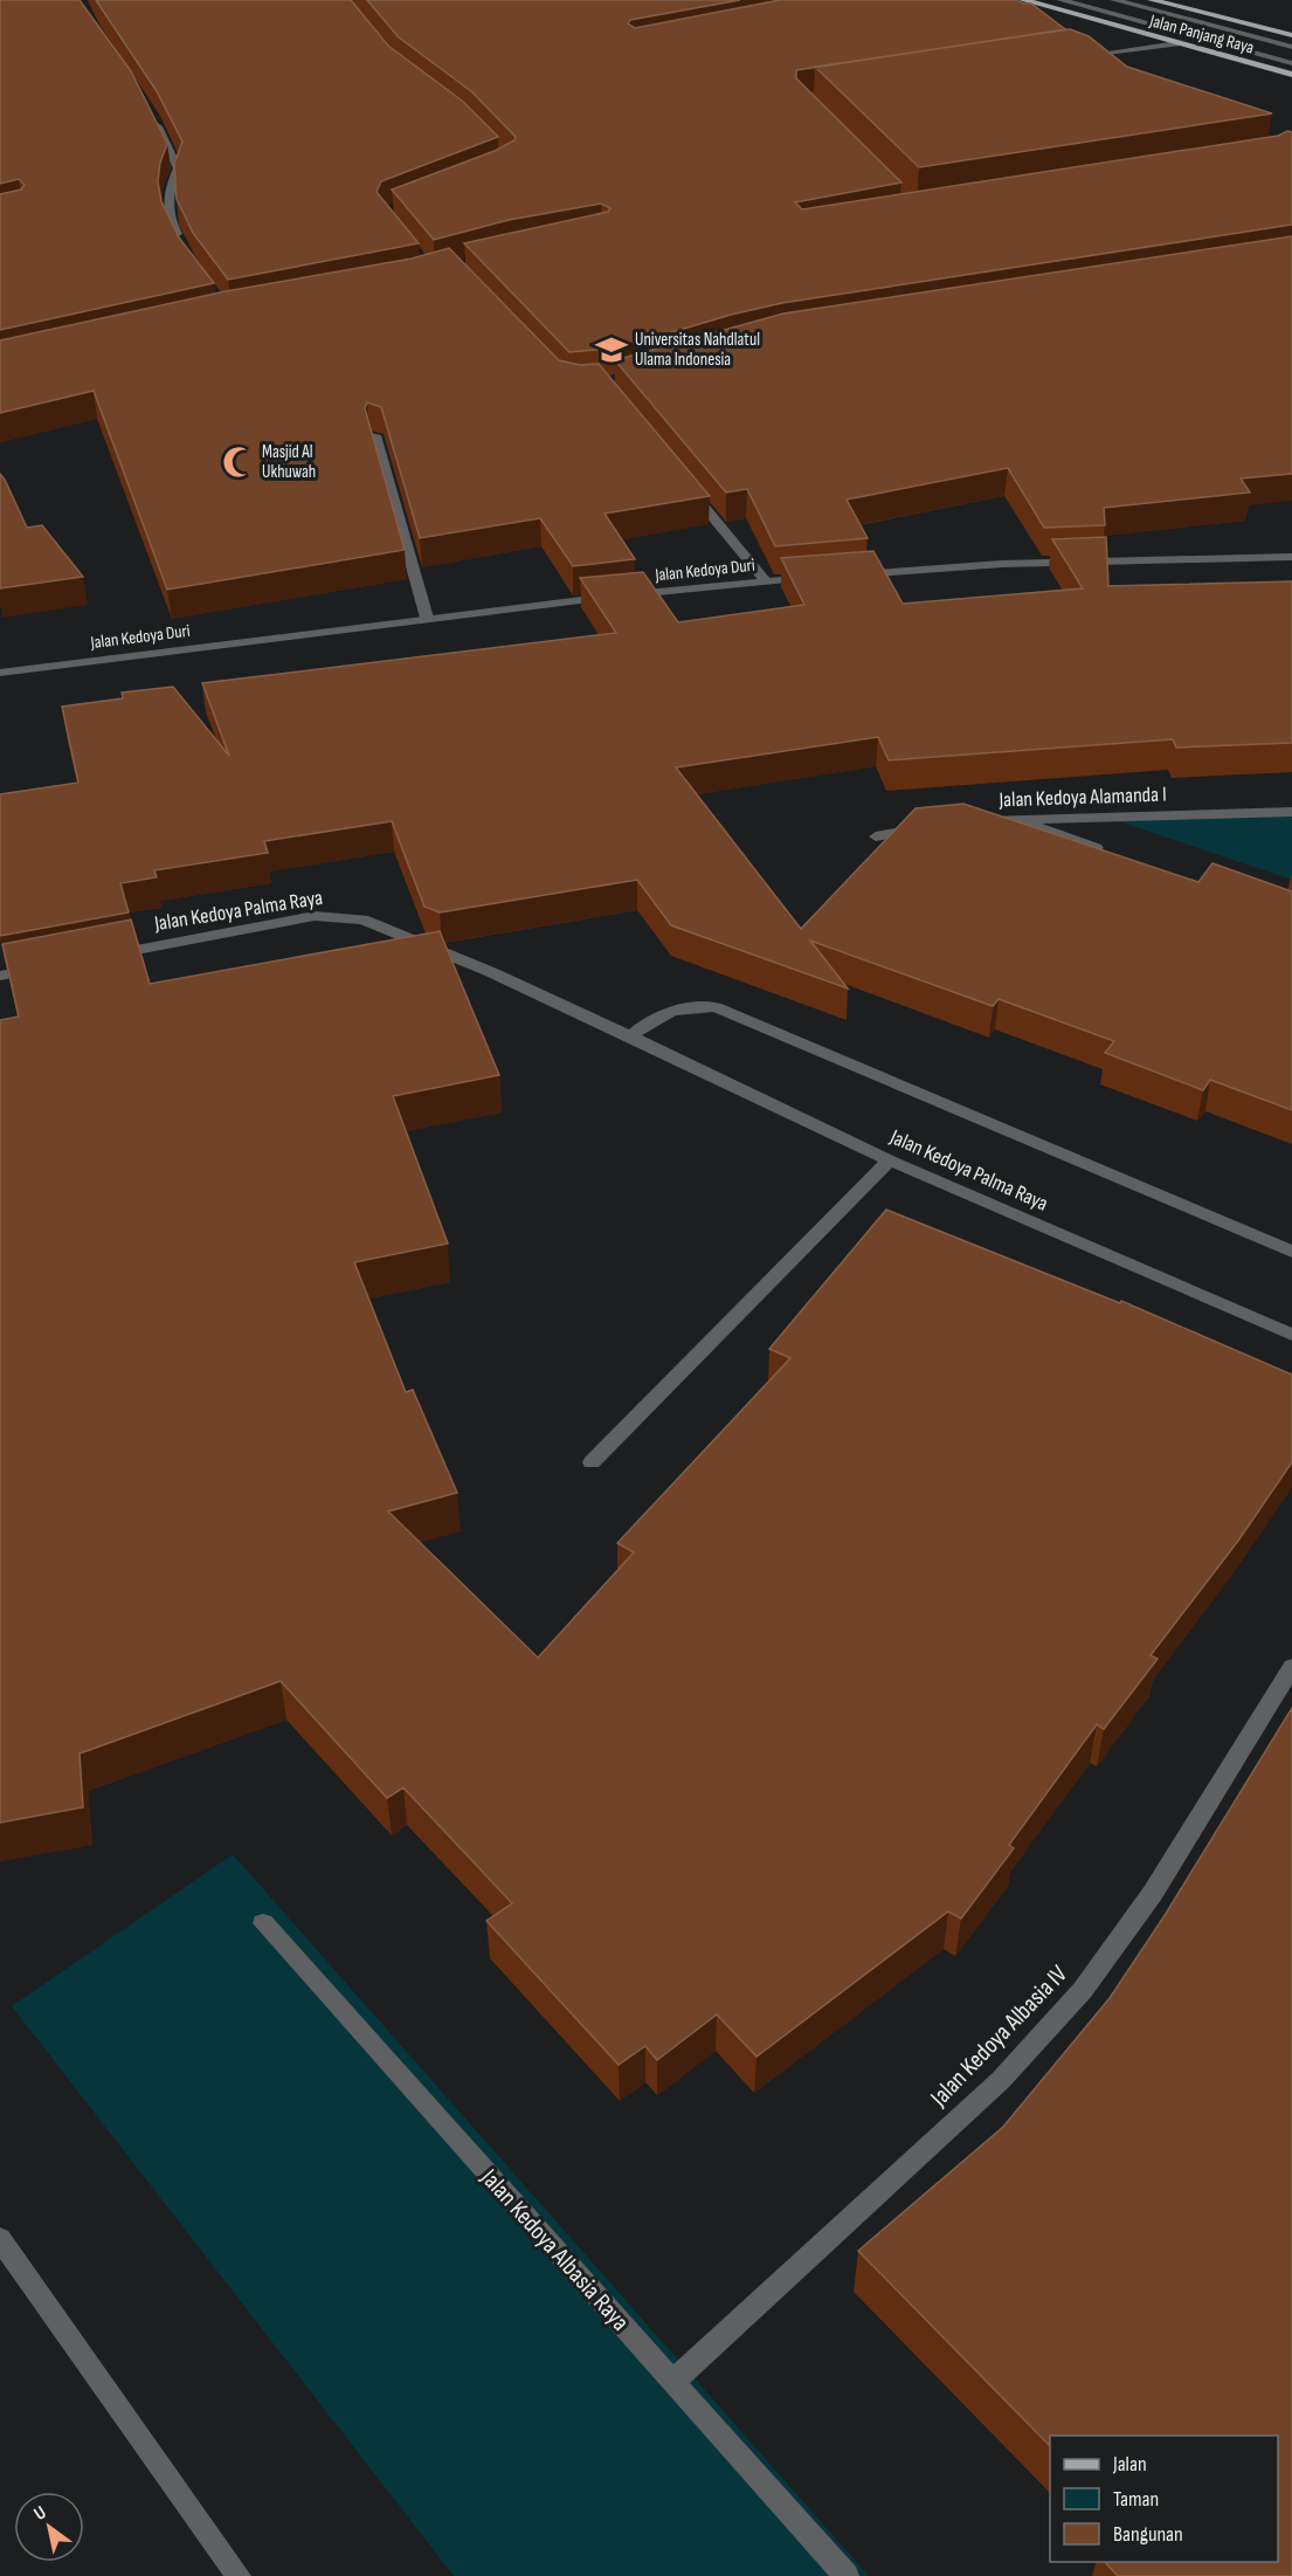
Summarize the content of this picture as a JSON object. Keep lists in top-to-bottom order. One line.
{"streets":{"main road":["Jalan Panjang Raya"],"street":["Jalan Kedoya Duri","Jalan Kedoya Alamanda I","Jalan Kedoya Palma Raya","Jalan Kedoya Albasia IV","Jalan Kedoya Albasia Raya"]},"crossings":[["Jalan Kedoya Albasia IV","Jalan Kedoya Albasia Raya"]],"places":{"school or university":["Universitas Nahdlatul Ulama Indonesia"],"mosque":["Masjid Al Ukhuwah"]},"legend":["Jalan","Taman","Bangunan"],"north":"top left"}
